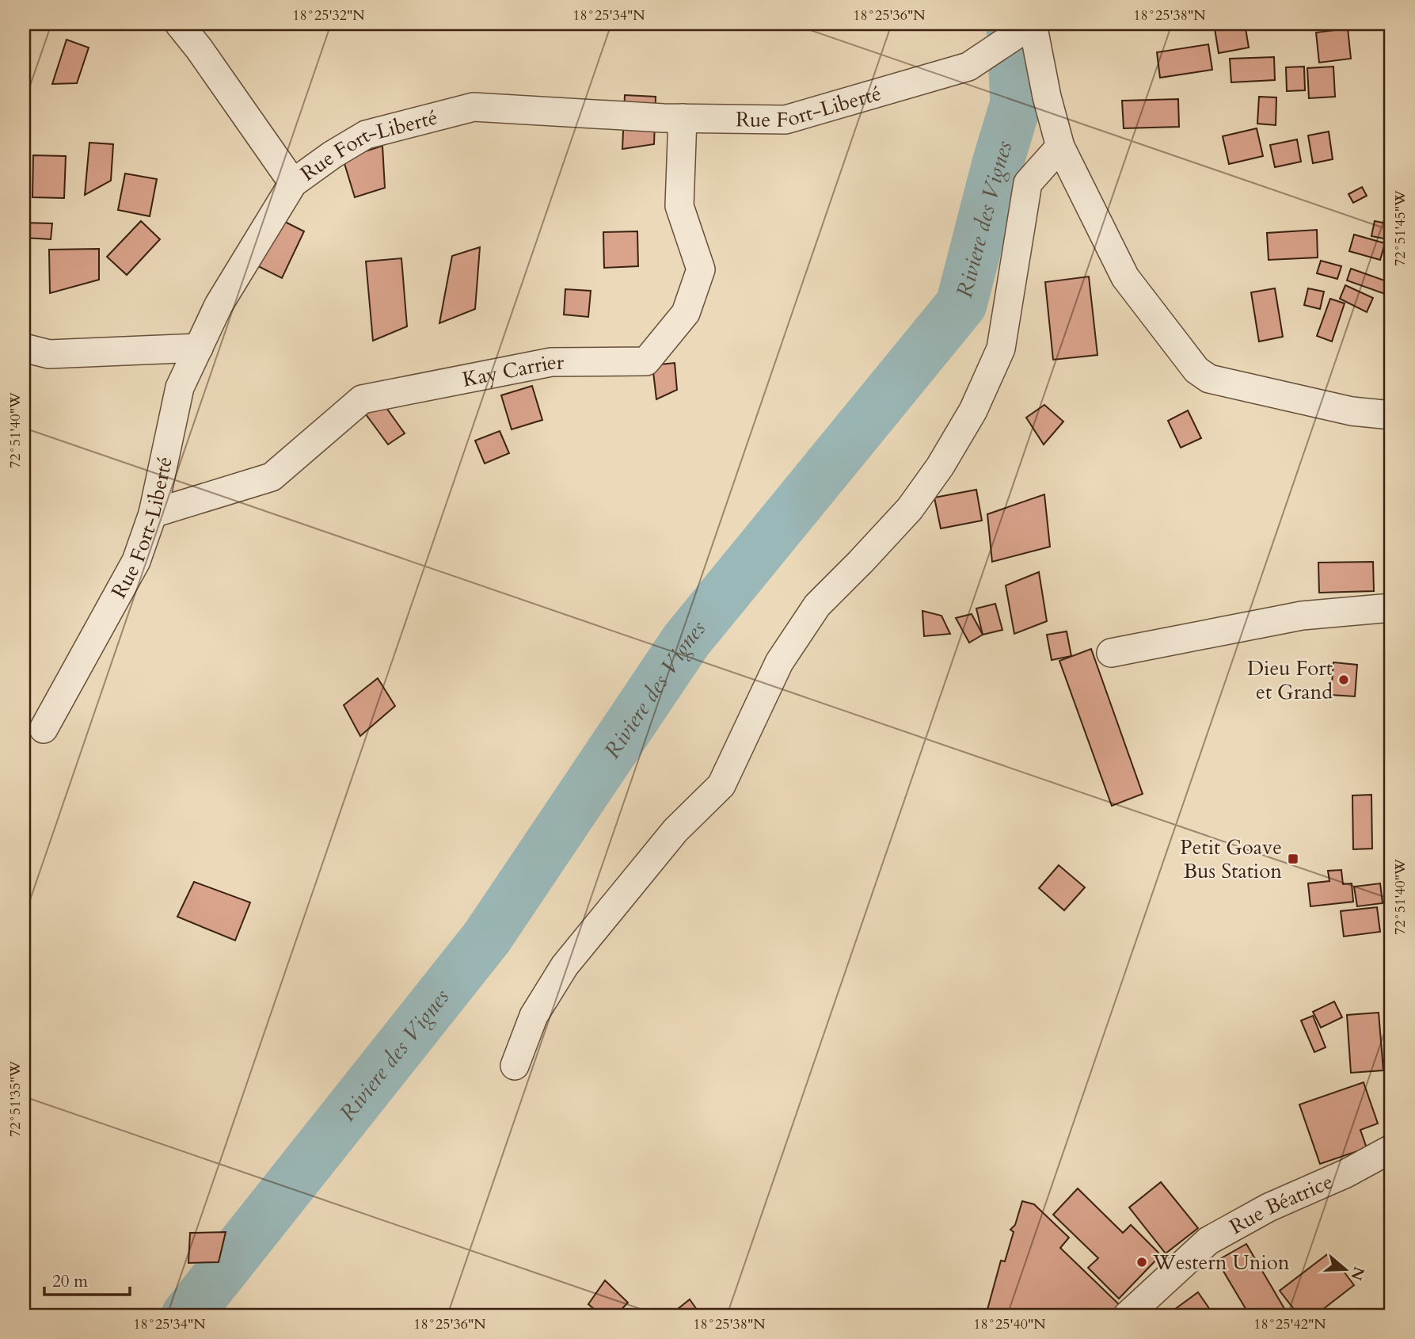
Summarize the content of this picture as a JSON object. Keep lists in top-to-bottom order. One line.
{"streets":{"street":["Rue Fort-Liberté","Kay Carrier","Rue Béatrice"]},"crossings":[["Rue Fort-Liberté","Kay Carrier"]],"water":["Riviere des Vignes"],"places":{"other":["Dieu Fort et Grand","Western Union"],"transit":["Petit Goave Bus Station"]},"scale_bar":"20 m","north":"right","coordinates":["18°25'32\"N","18°25'34\"N","18°25'36\"N","18°25'38\"N","72°51'45\"W","72°51'40\"W","72°51'35\"W","18°25'40\"N","18°25'42\"N"]}
